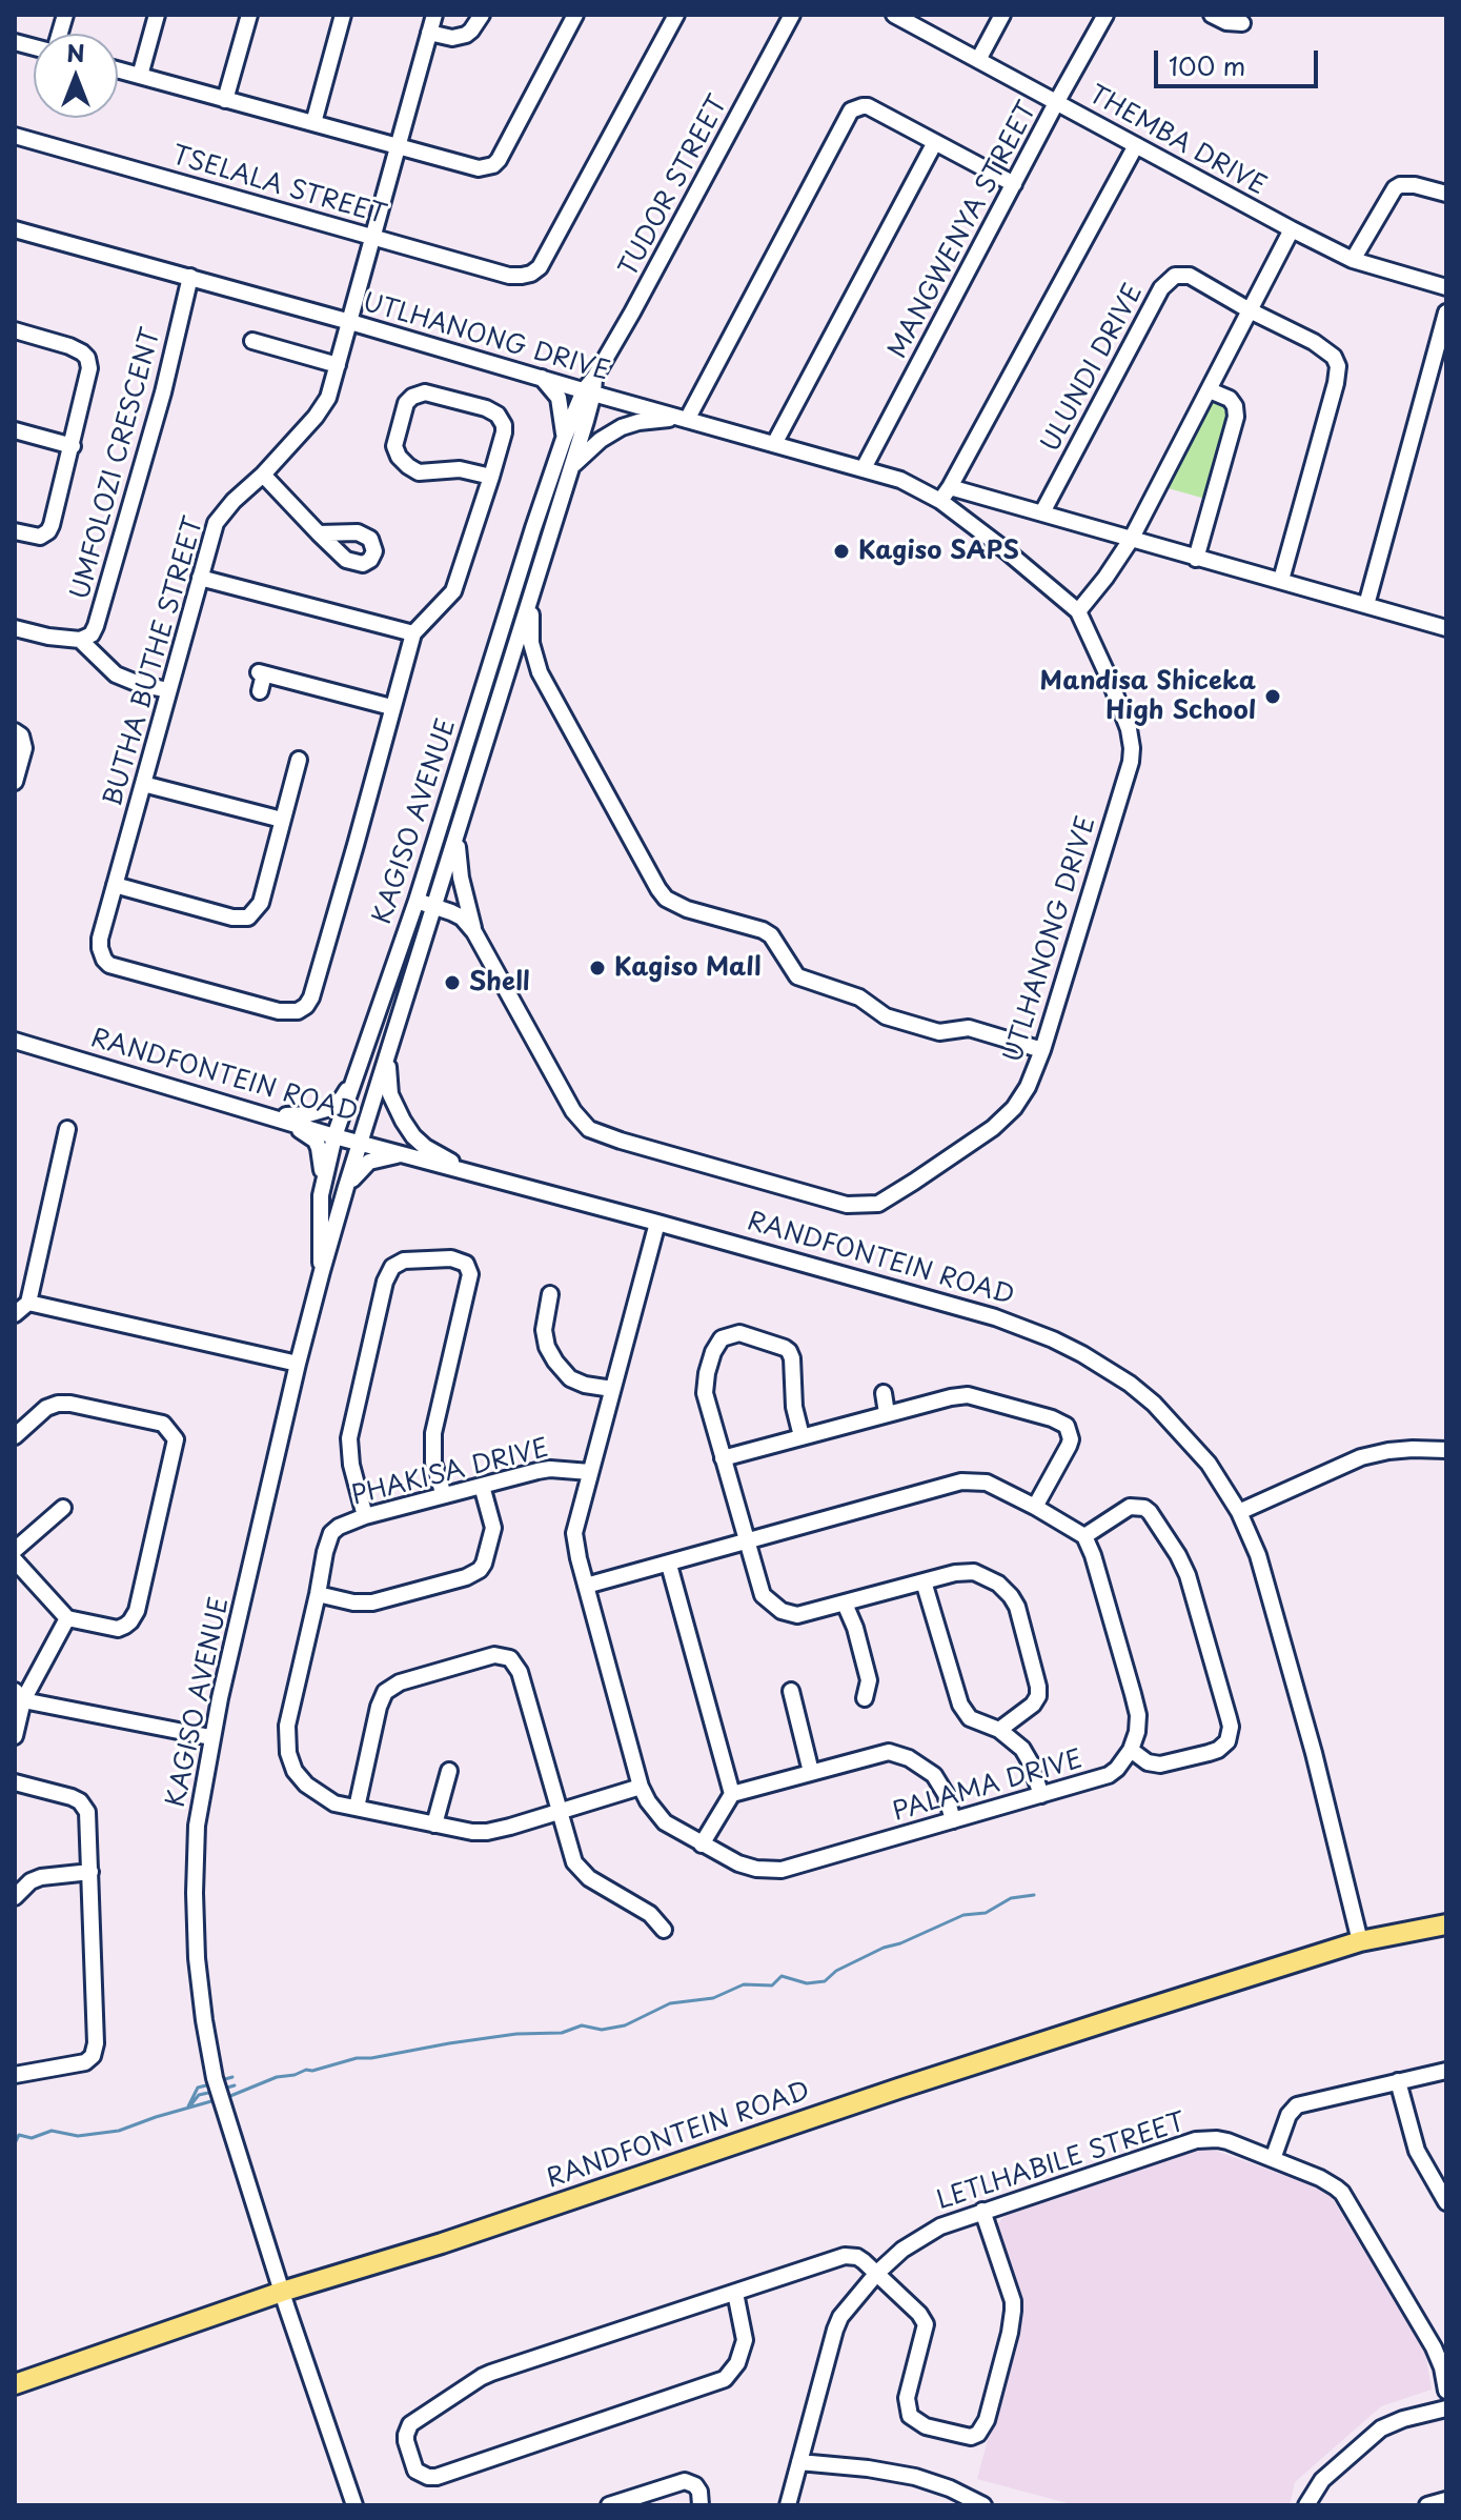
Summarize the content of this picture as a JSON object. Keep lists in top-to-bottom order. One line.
{"streets":{"main road":["RANDFONTEIN ROAD"],"street":["THEMBA DRIVE","TSELALA STREET","TUDOR STREET","MANGWENYA STREET","UTLHANONG DRIVE","ULUNDI DRIVE","UMFOLOZI CRESCENT","BUTHA BUTHE STREET","KAGISO AVENUE","PHAKISA DRIVE","PALAMA DRIVE","LETLHABILE STREET"]},"crossings":[["THEMBA DRIVE","MANGWENYA STREET"],["TSELALA STREET","BUTHA BUTHE STREET"],["TUDOR STREET","UTLHANONG DRIVE"],["TUDOR STREET","KAGISO AVENUE"],["MANGWENYA STREET","UTLHANONG DRIVE"],["UTLHANONG DRIVE","UMFOLOZI CRESCENT"],["UTLHANONG DRIVE","BUTHA BUTHE STREET"],["UTLHANONG DRIVE","KAGISO AVENUE"],["KAGISO AVENUE","RANDFONTEIN ROAD"],["RANDFONTEIN ROAD","PALAMA DRIVE"],["PHAKISA DRIVE","PALAMA DRIVE"]],"places":["Kagiso SAPS","Mandisa Shiceka High School","Kagiso Mall","Shell"],"scale_bar":"100 m","north":"top"}
